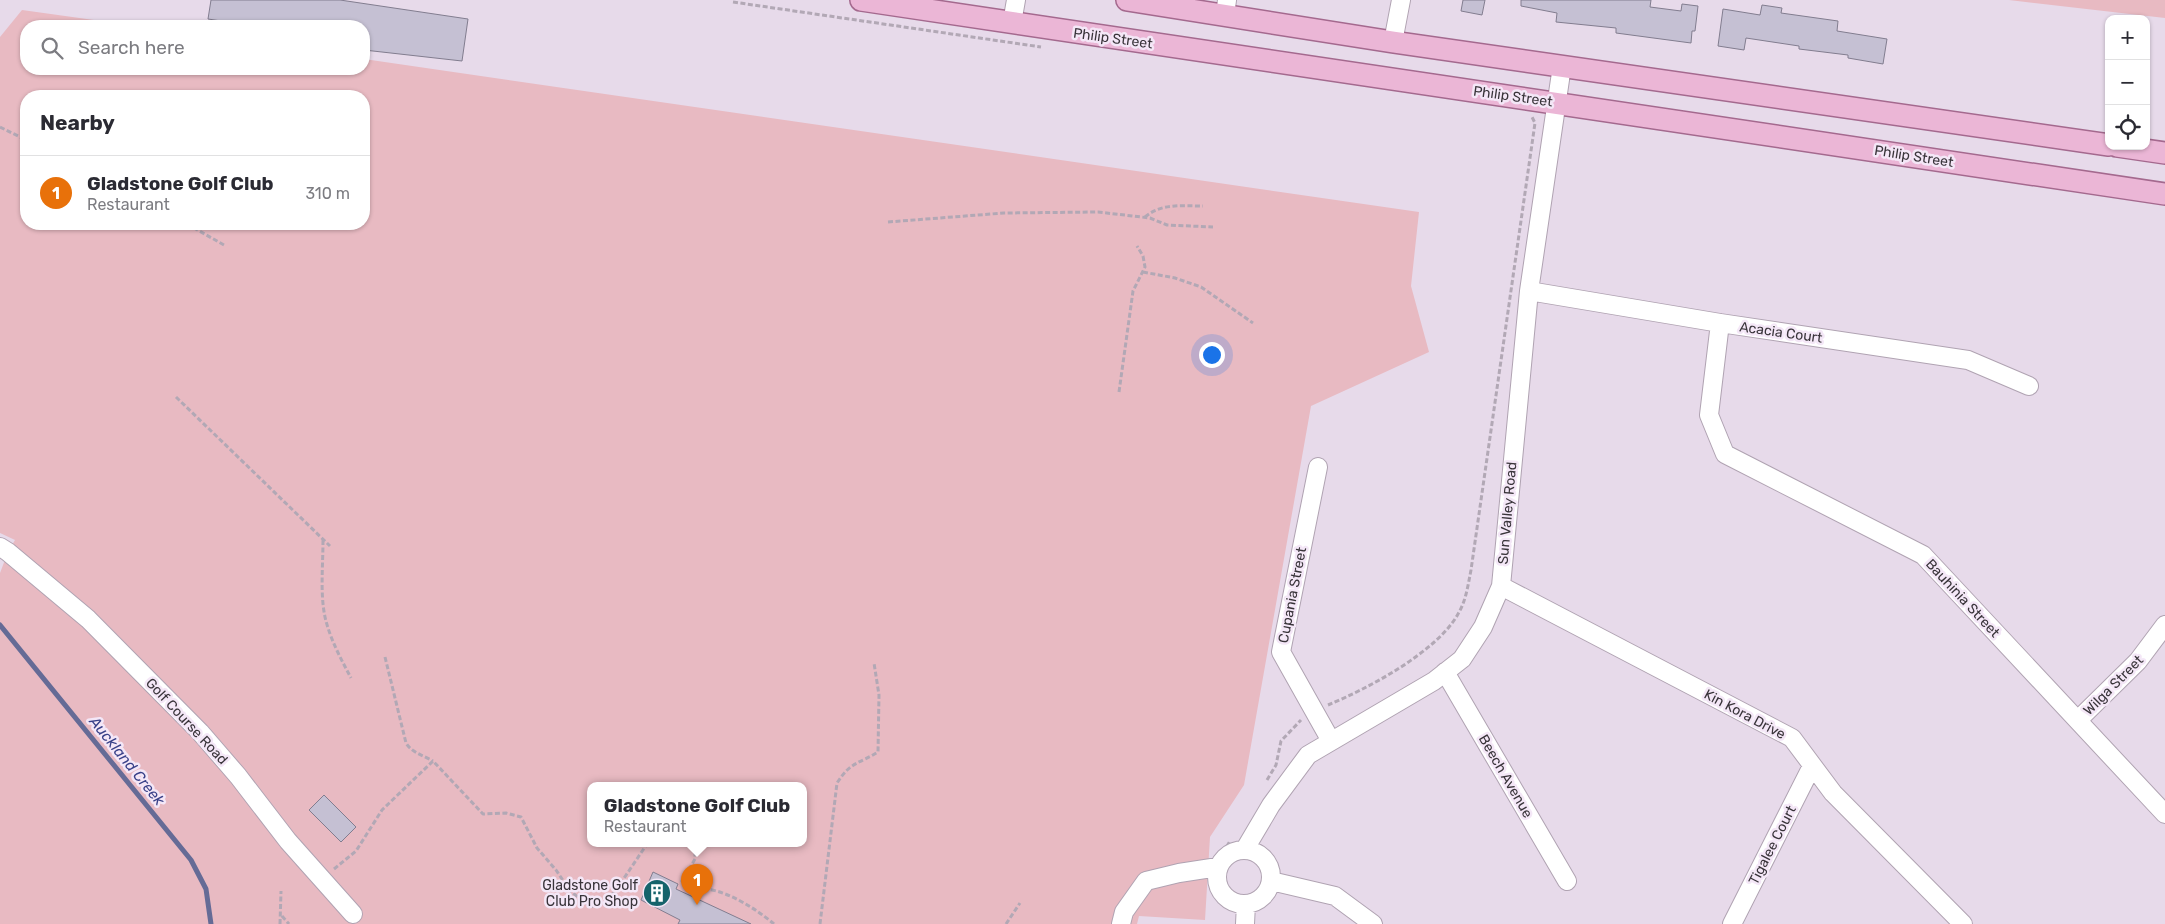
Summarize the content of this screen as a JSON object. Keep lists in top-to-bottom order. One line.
{"streets":{"main road":["Philip Street"],"street":["Acacia Court","Sun Valley Road","Cupania Street","Bauhinia Street","Wilga Street","Kin Kora Drive","Golf Course Road","Beech Avenue","Tigalee Court"]},"crossings":[["Philip Street","Sun Valley Road"],["Acacia Court","Sun Valley Road"],["Acacia Court","Bauhinia Street"],["Sun Valley Road","Cupania Street"],["Sun Valley Road","Kin Kora Drive"],["Sun Valley Road","Beech Avenue"],["Bauhinia Street","Wilga Street"],["Kin Kora Drive","Tigalee Court"]],"water":["Auckland Creek"],"places":{"building":["Gladstone Golf Club Pro Shop"]},"page":{"map_buttons":["+","−"],"search":"Search here","heading":"Nearby","list":[{"mark":"1","name":"Gladstone Golf Club","note":"Restaurant","value":"310 m"}],"popup":["Gladstone Golf Club","Restaurant"],"pins":"1"}}
